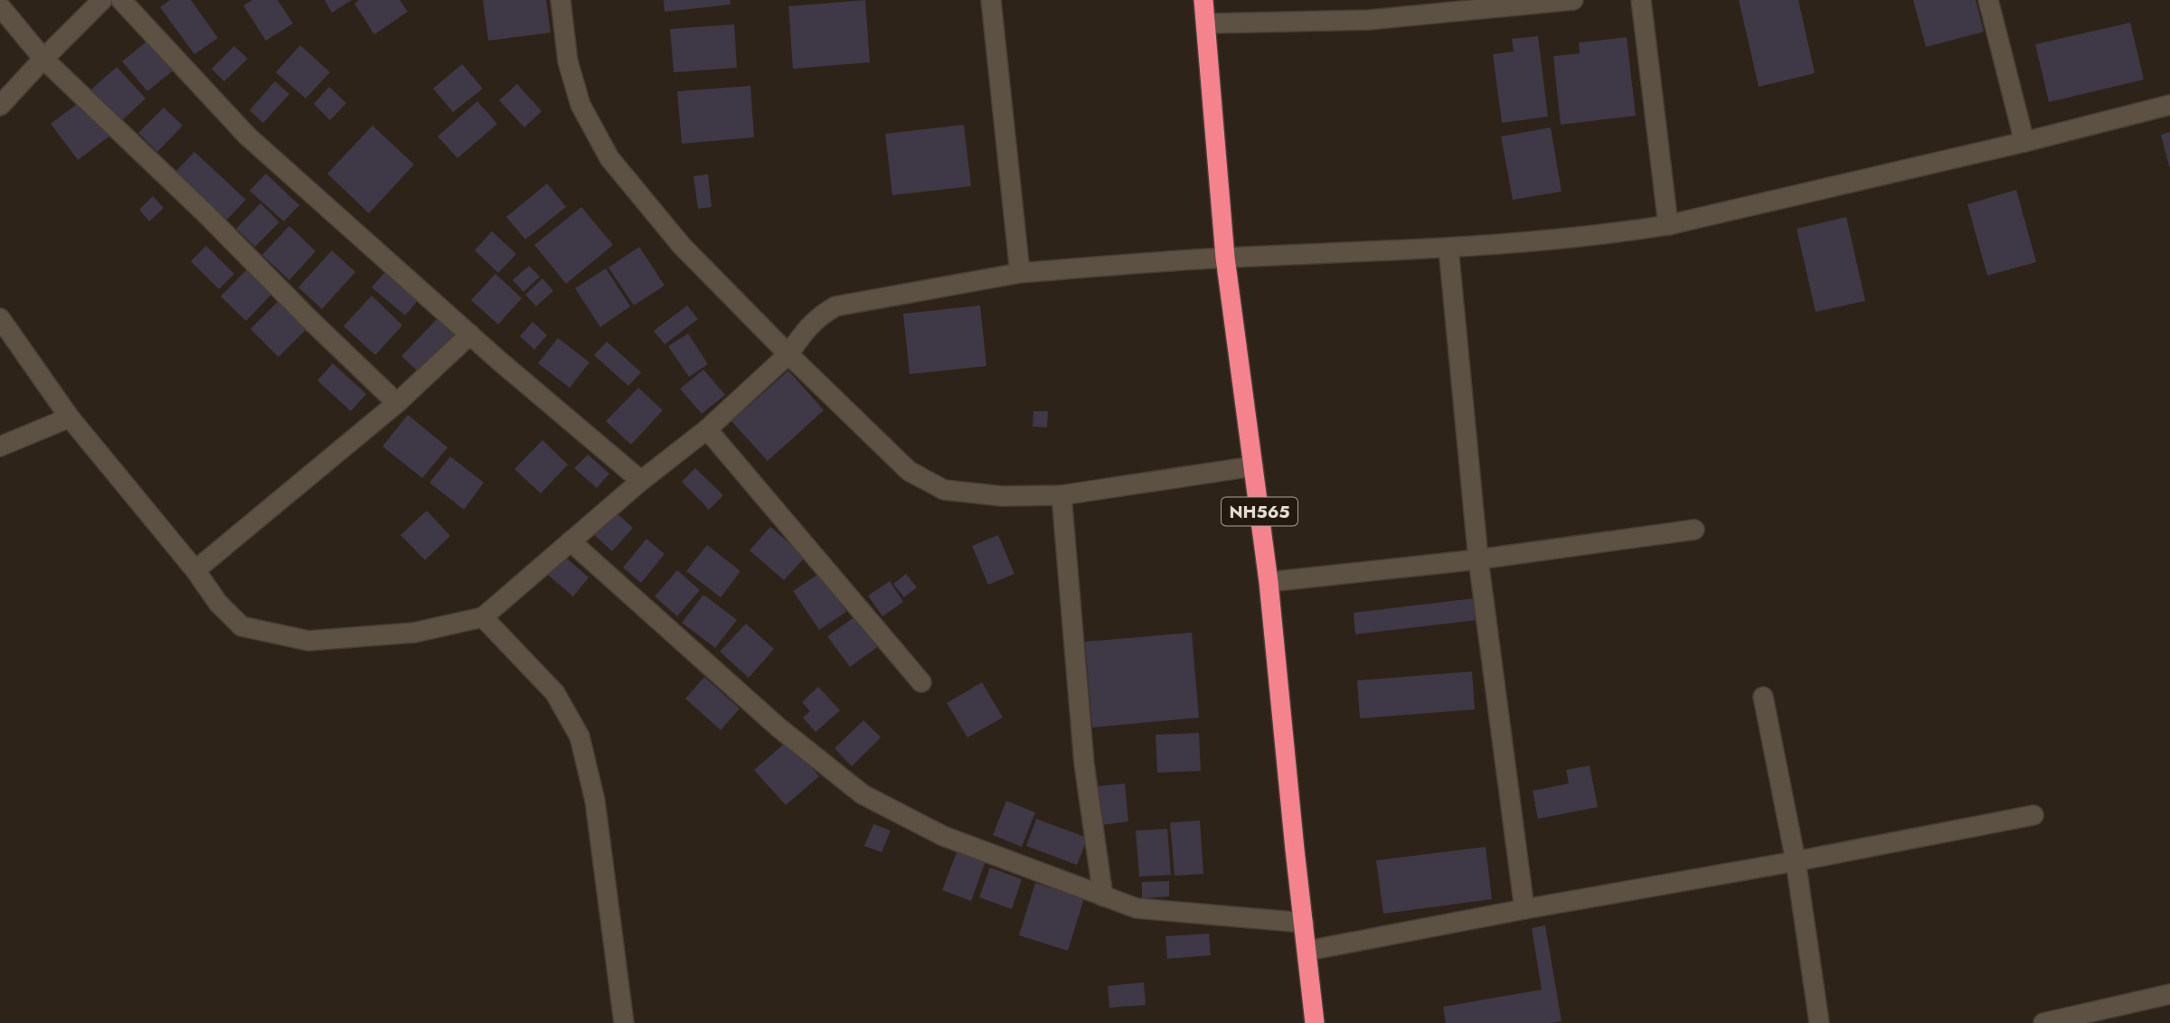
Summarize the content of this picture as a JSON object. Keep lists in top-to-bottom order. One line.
{"streets":{"highway":["NH565"]}}
